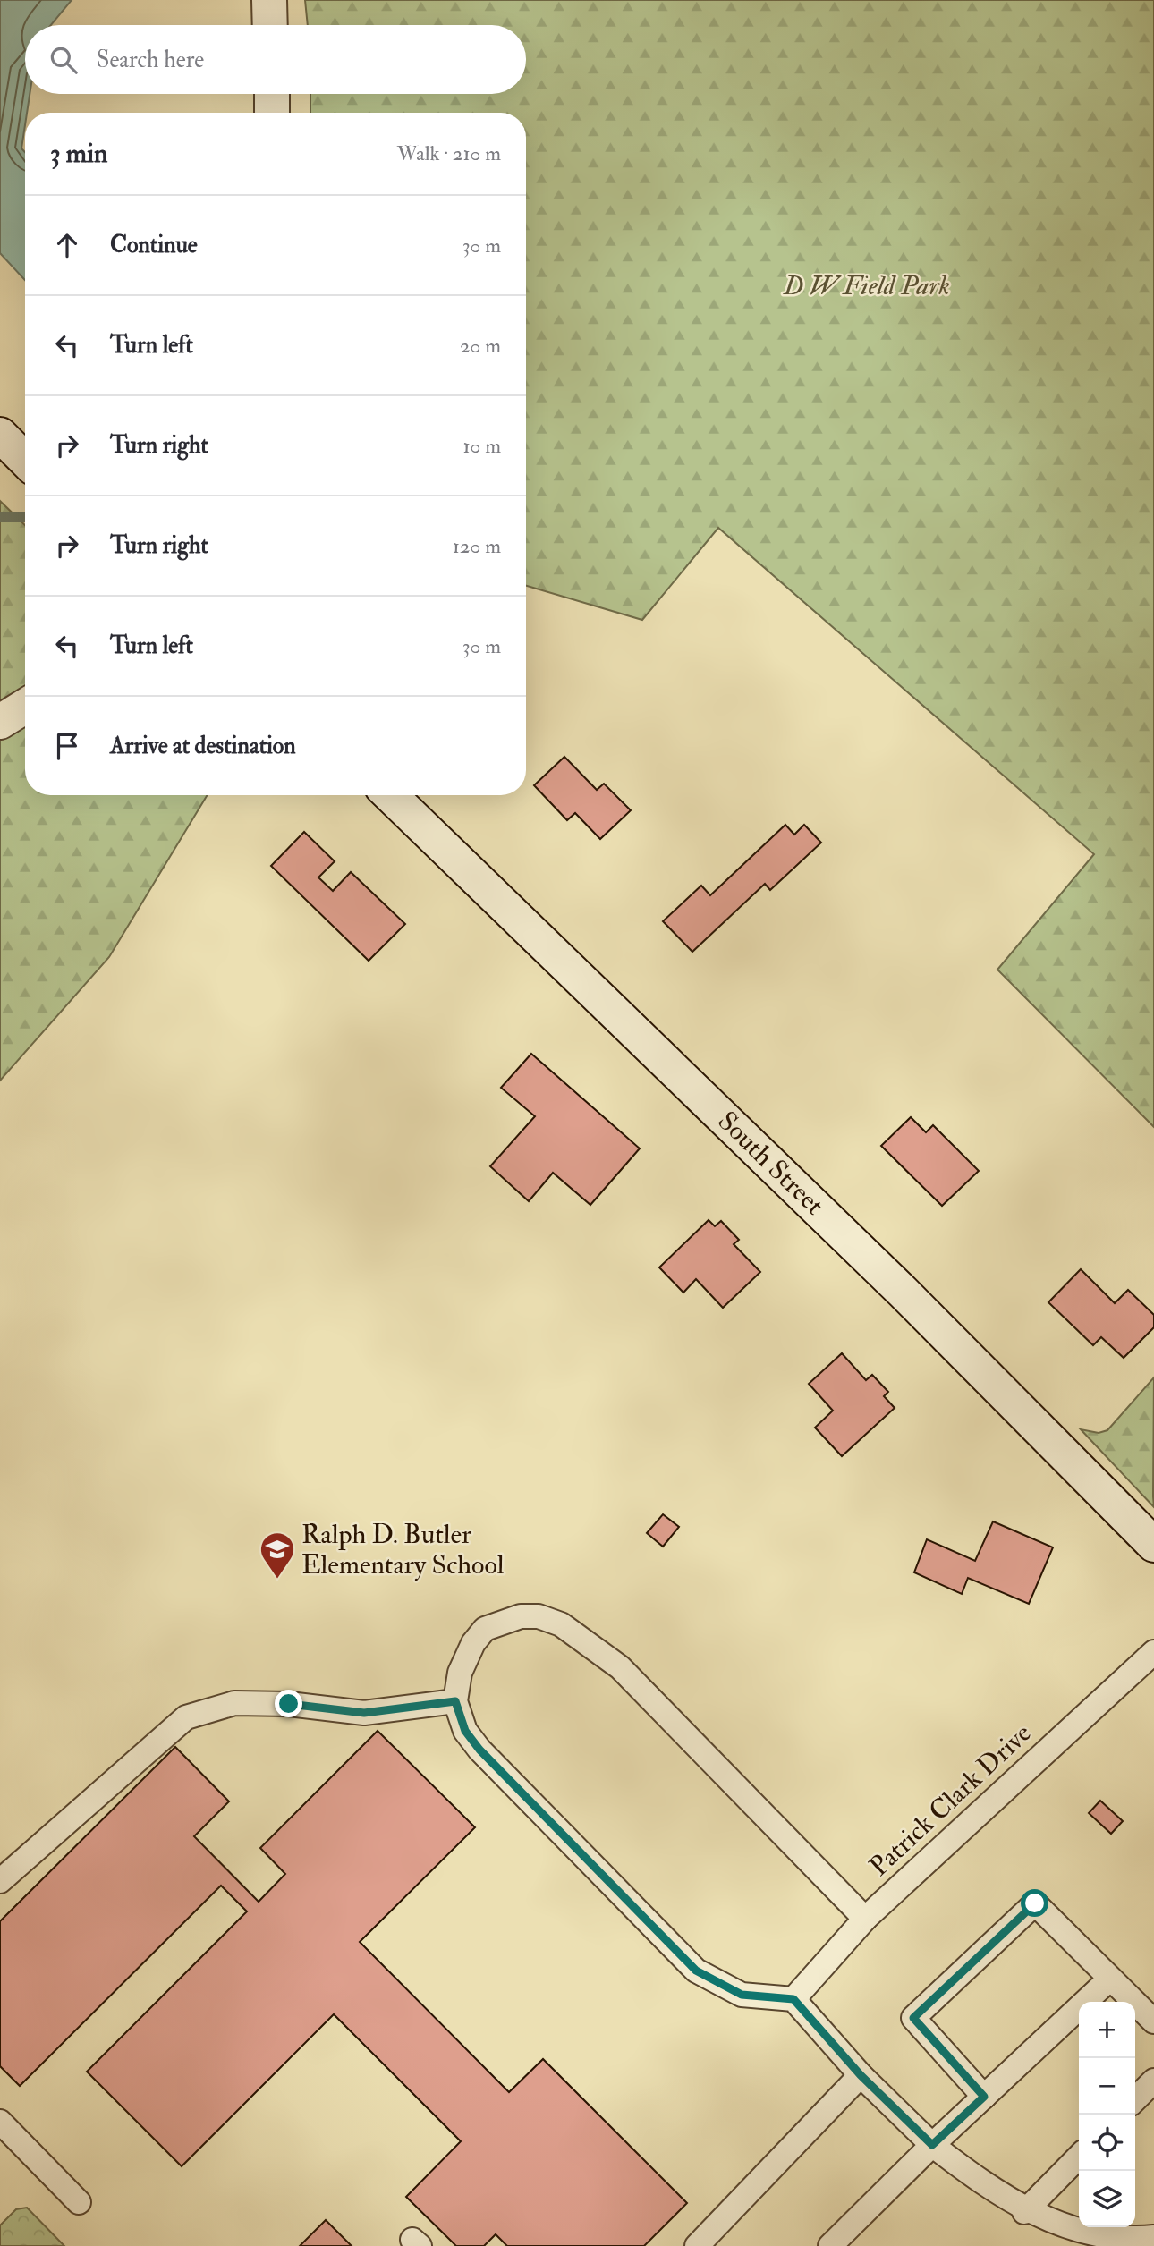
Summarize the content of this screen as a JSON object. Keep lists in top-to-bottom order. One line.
{"streets":{"street":["South Street"],"lane":["Patrick Clark Drive"]},"parks":["D W Field Park"],"places":{"school or university":["Ralph D. Butler Elementary School"]},"page":{"search":"Search here","heading":["3 min","Walk · 210 m"],"list":[["Continue","30 m"],["Turn left","20 m"],["Turn right","10 m"],["Turn right","120 m"],["Turn left","30 m"],"Arrive at destination"],"map_buttons":["+","−"]}}
